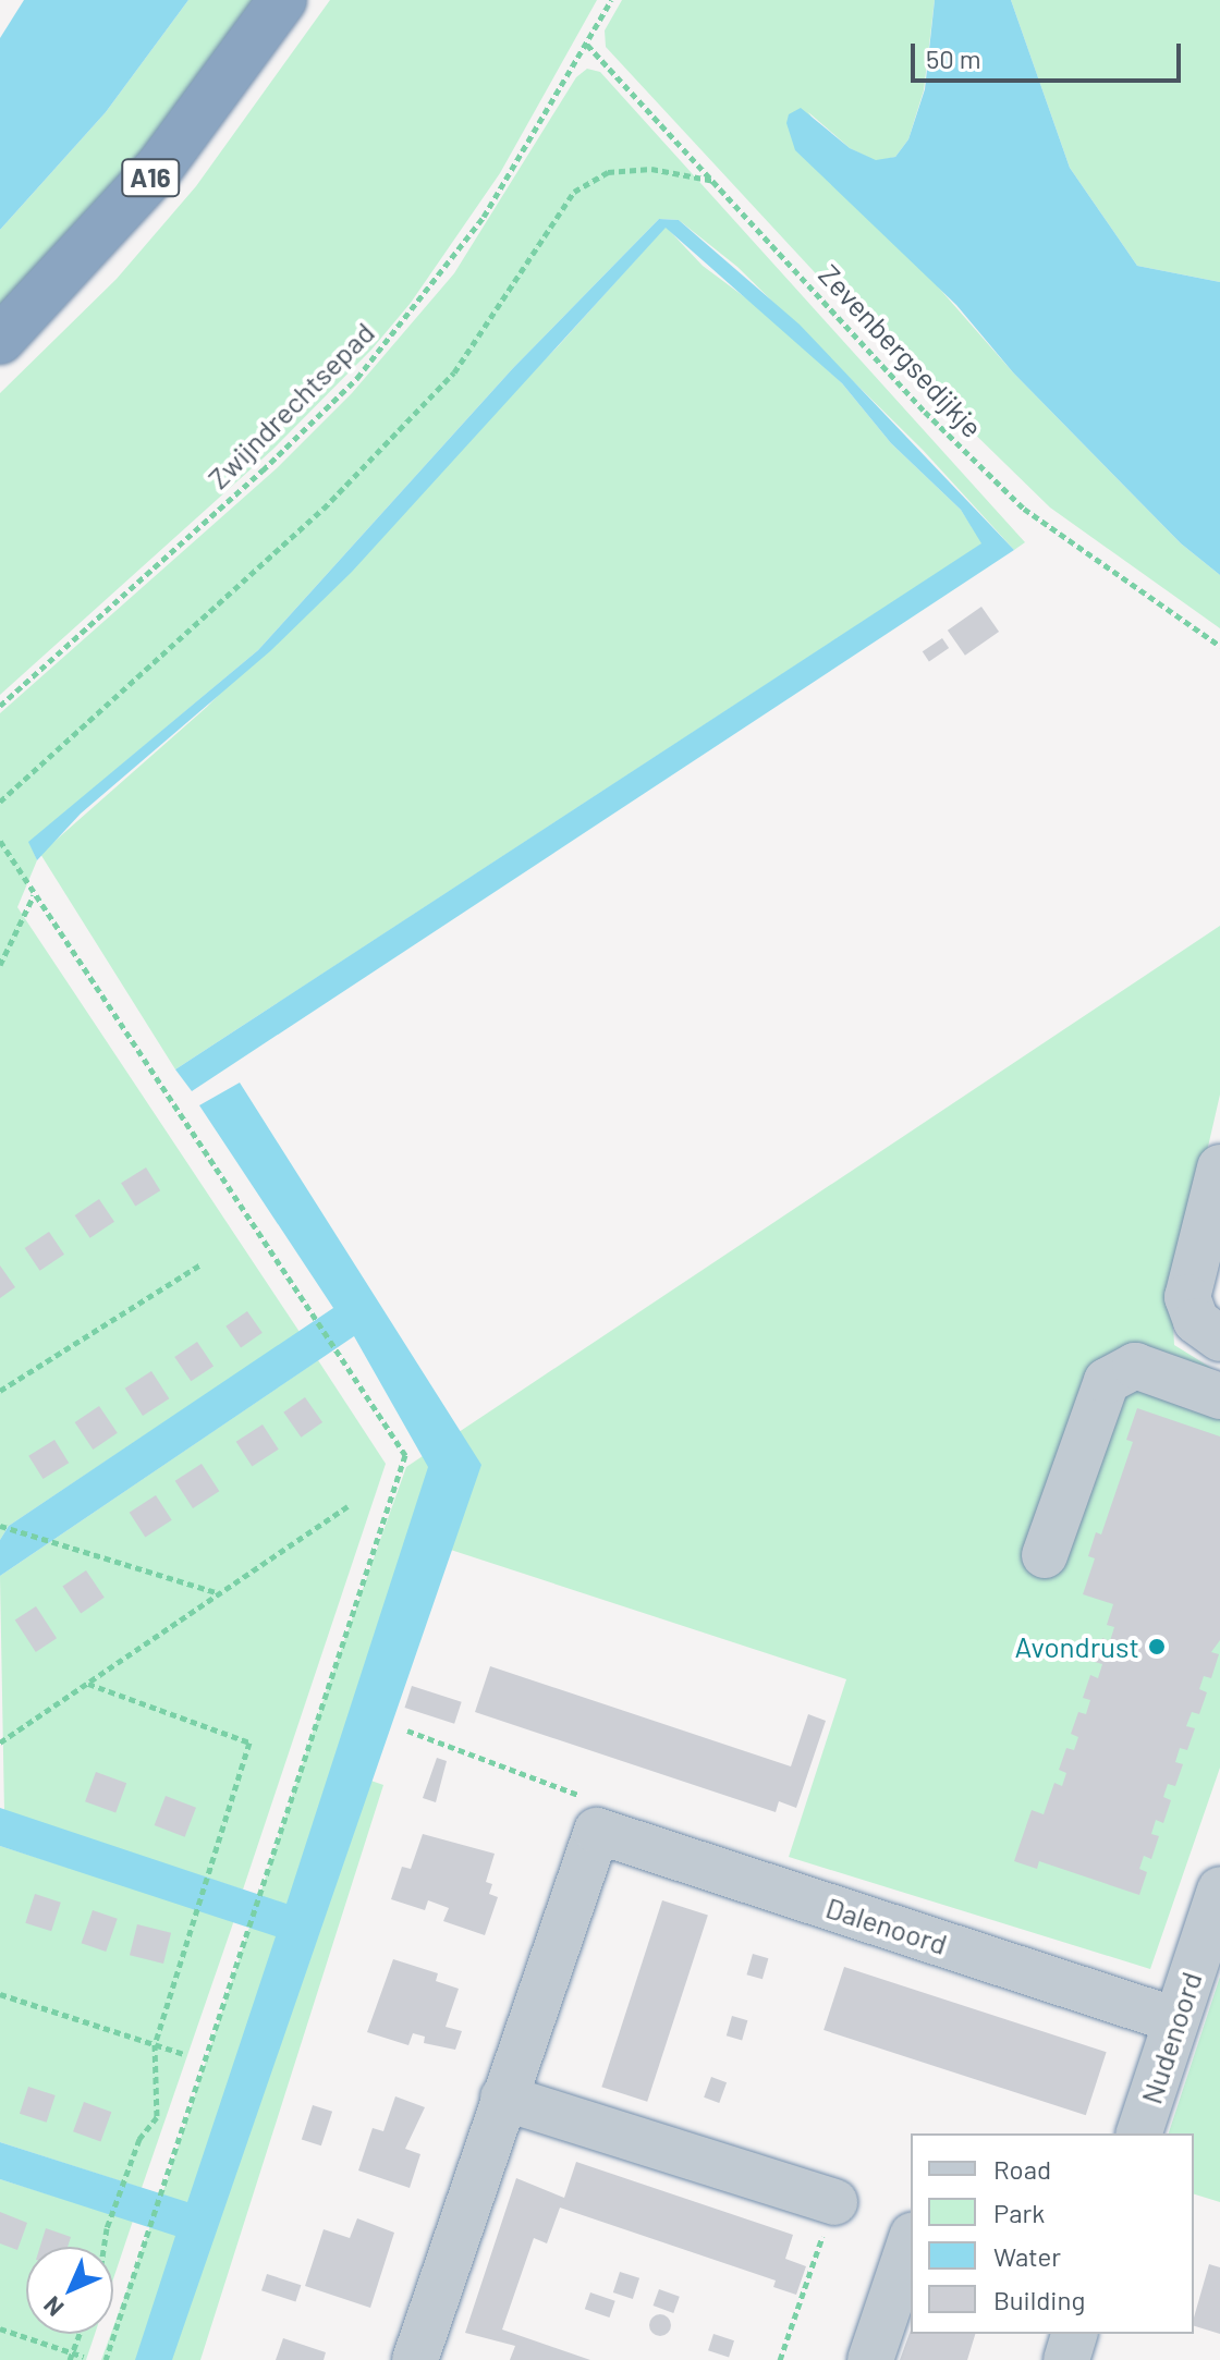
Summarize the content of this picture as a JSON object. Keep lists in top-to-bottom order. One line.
{"streets":{"highway":["A16"],"street":["Dalenoord","Nudenoord"],"path":["Zevenbergsedijkje","Zwijndrechtsepad"]},"crossings":[["Zevenbergsedijkje","Zwijndrechtsepad"],["Dalenoord","Nudenoord"]],"places":["Avondrust"],"legend":["Road","Park","Water","Building"],"scale_bar":"50 m","north":"bottom left"}
